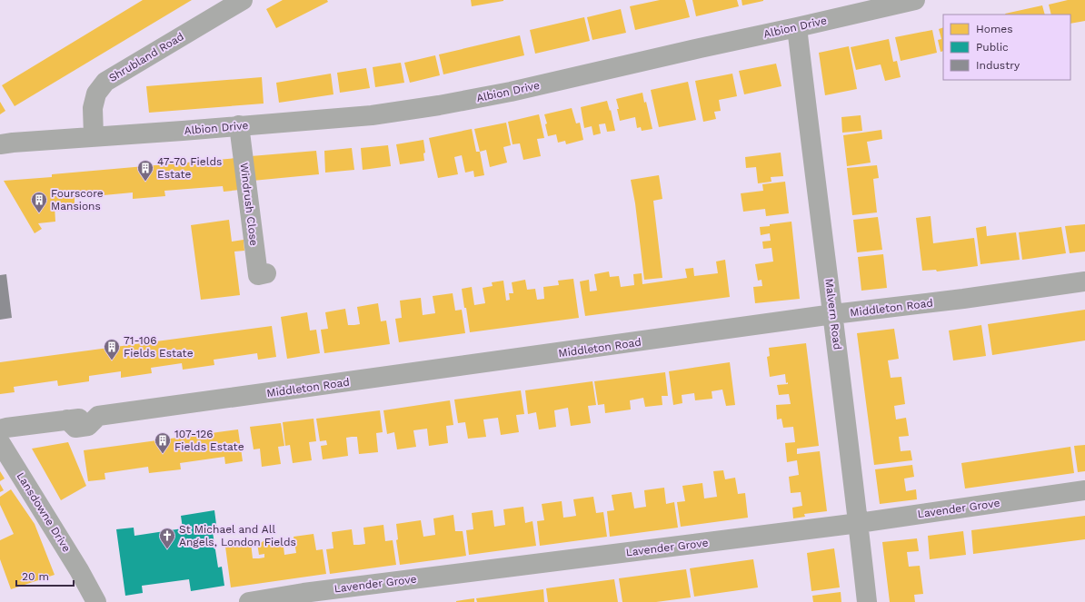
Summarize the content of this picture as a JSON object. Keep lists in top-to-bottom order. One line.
{"streets":{"street":["Albion Drive","Shrubland Road","Windrush Close","Middleton Road","Malvern Road","Lavender Grove","Lansdowne Drive"]},"crossings":[["Albion Drive","Shrubland Road"],["Albion Drive","Windrush Close"],["Albion Drive","Malvern Road"],["Middleton Road","Malvern Road"],["Malvern Road","Lavender Grove"]],"places":{"building":["47-70 Fields Estate","Fourscore Mansions","71-106 Fields Estate","107-126 Fields Estate"],"church":["St Michael and All Angels, London Fields"]},"legend":["Homes","Public","Industry"],"scale_bar":"20 m"}
